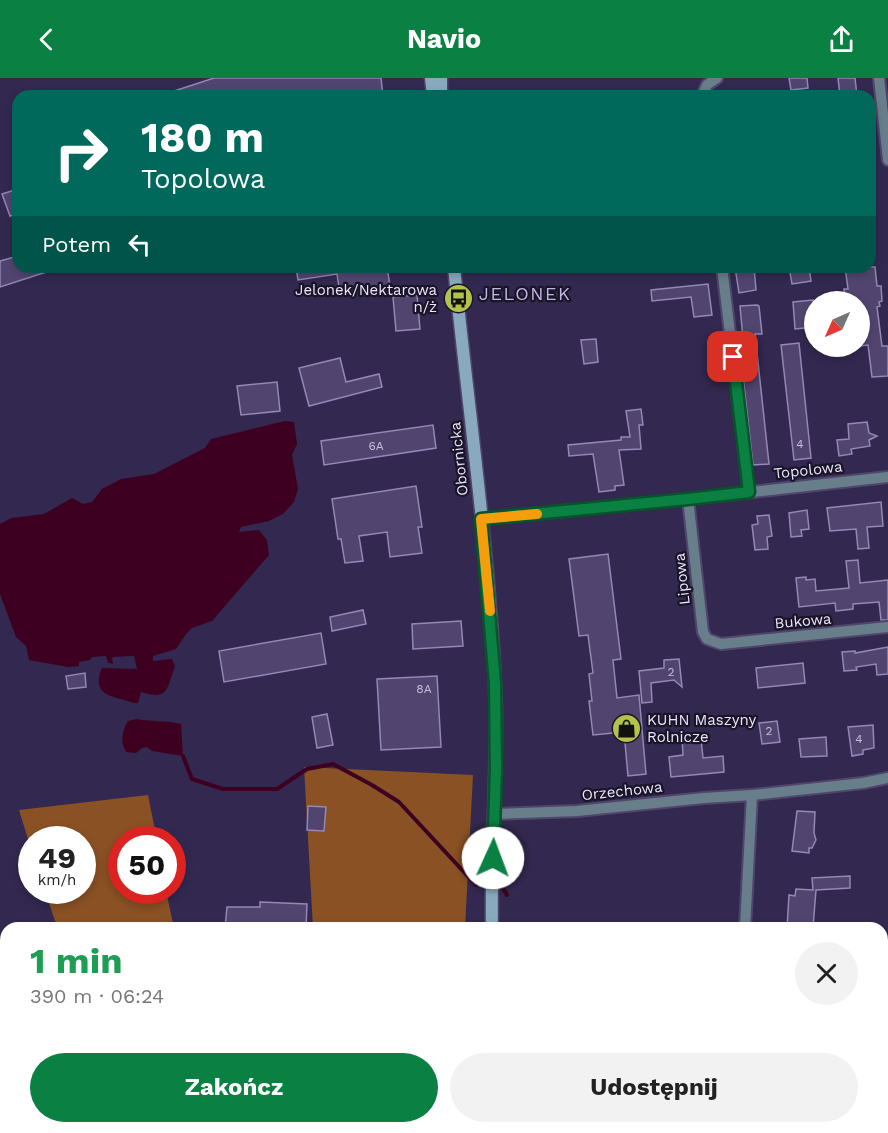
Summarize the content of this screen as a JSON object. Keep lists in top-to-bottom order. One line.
{"streets":{"main road":["Obornicka"],"street":["Topolowa","Lipowa","Bukowa","Orzechowa"]},"crossings":[["Obornicka","Topolowa"],["Obornicka","Orzechowa"],["Topolowa","Lipowa"],["Lipowa","Bukowa"]],"districts":["JELONEK"],"places":{"bus stop":["Jelonek/Nektarowa n/ż"],"shop":["KUHN Maszyny Rolnicze"]},"house_numbers":["4","6A","2","8A","2","4"],"north":"bottom left","page":{"header":"Navio","turn":["180 m","Topolowa"],"then":"Potem","speed":"49 km/h","limit":"50","heading":["1 min","390 m · 06:24"],"buttons":["Zakończ","Udostępnij"]}}
